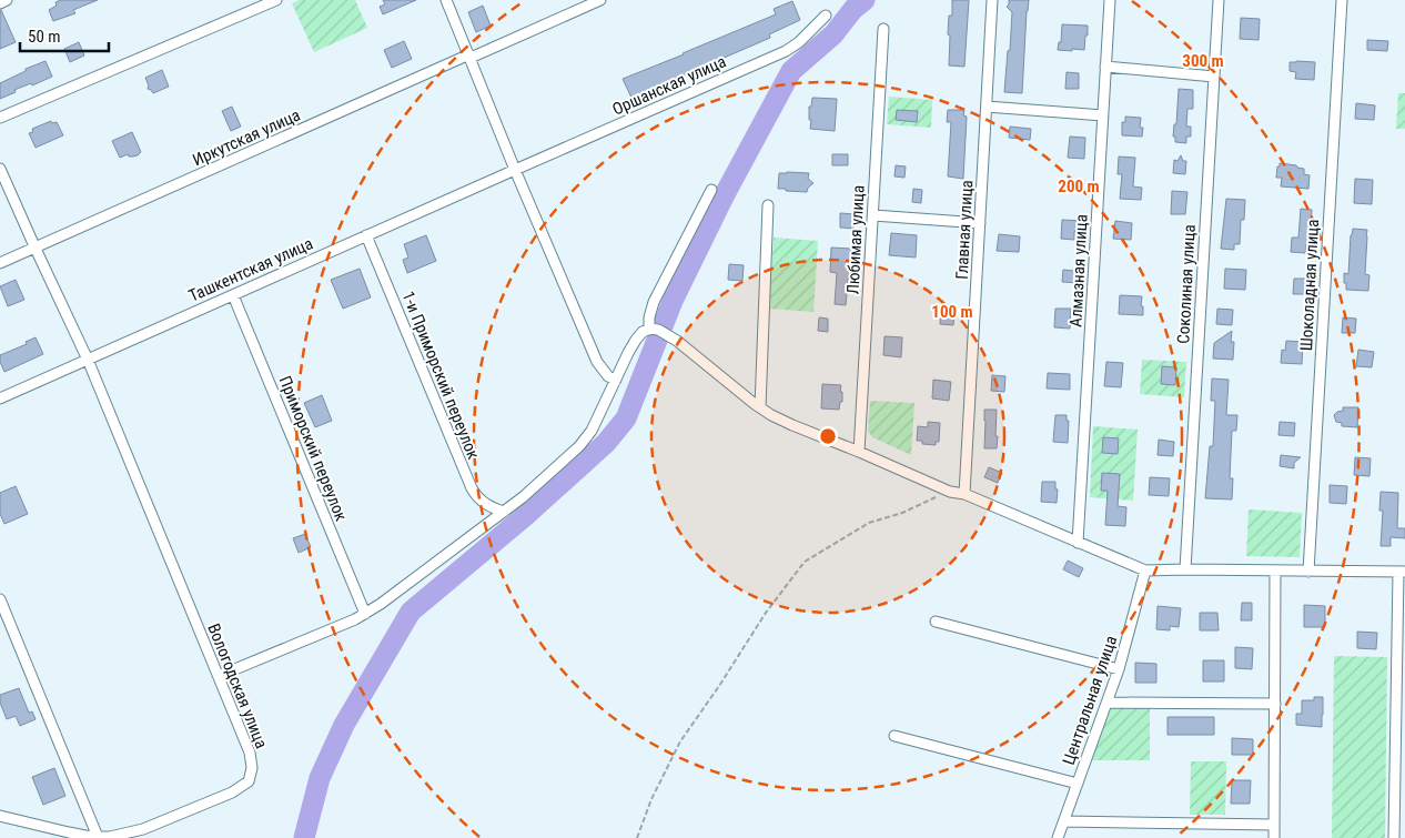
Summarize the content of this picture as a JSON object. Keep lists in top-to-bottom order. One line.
{"streets":{"street":["Оршанская улица","Иркутская улица","Главная улица","Любимая улица","Ташкентская улица","Алмазная улица","Соколиная улица","Шоколадная улица","1-и Приморский переулок","Приморский переулок","Вологодская улица","Центральная улица"]},"crossings":[["Оршанская улица","Ташкентская улица"],["Иркутская улица","Вологодская улица"],["Ташкентская улица","1-и Приморский переулок"],["Ташкентская улица","Приморский переулок"],["Ташкентская улица","Вологодская улица"]],"scale_bar":"50 m","rings":["300 m","200 m","100 m"]}
